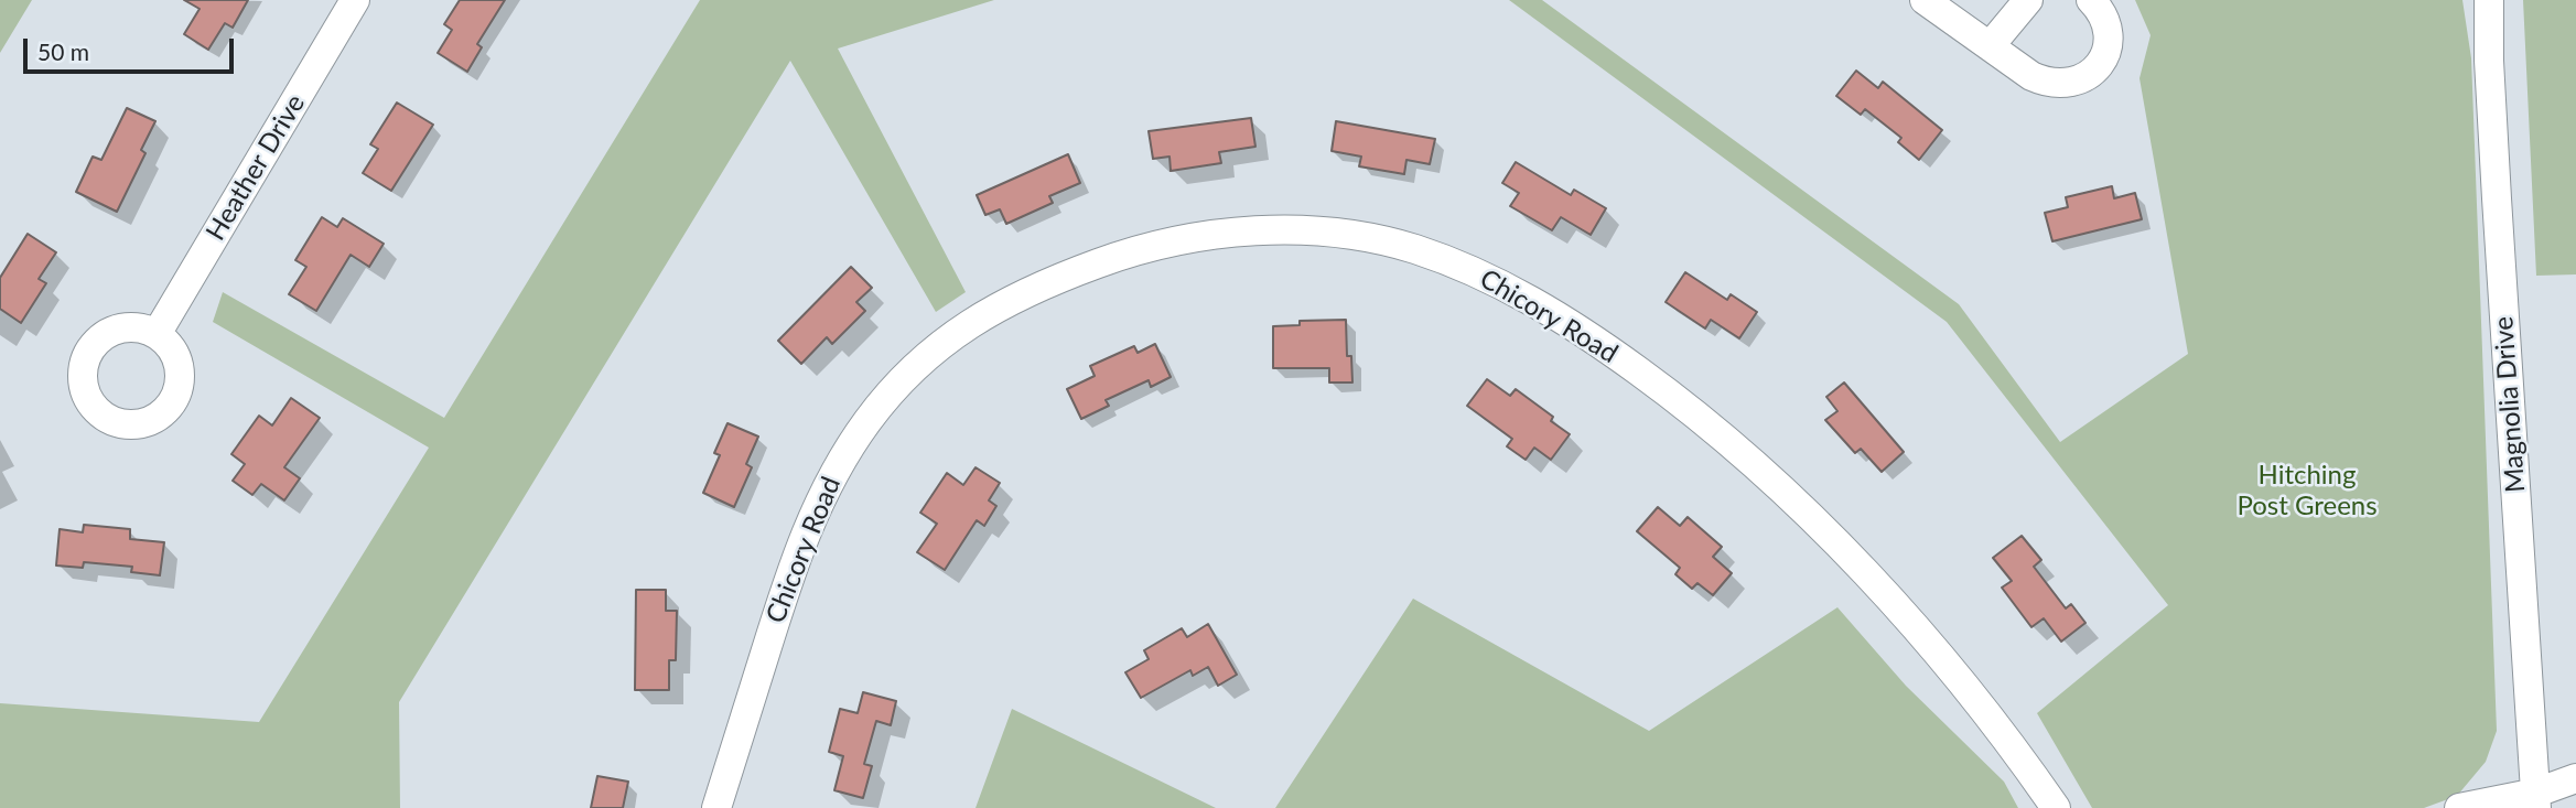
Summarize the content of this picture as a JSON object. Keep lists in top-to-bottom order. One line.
{"streets":{"street":["Heather Drive","Chicory Road","Magnolia Drive"]},"parks":["Hitching Post Greens"],"scale_bar":"50 m"}
